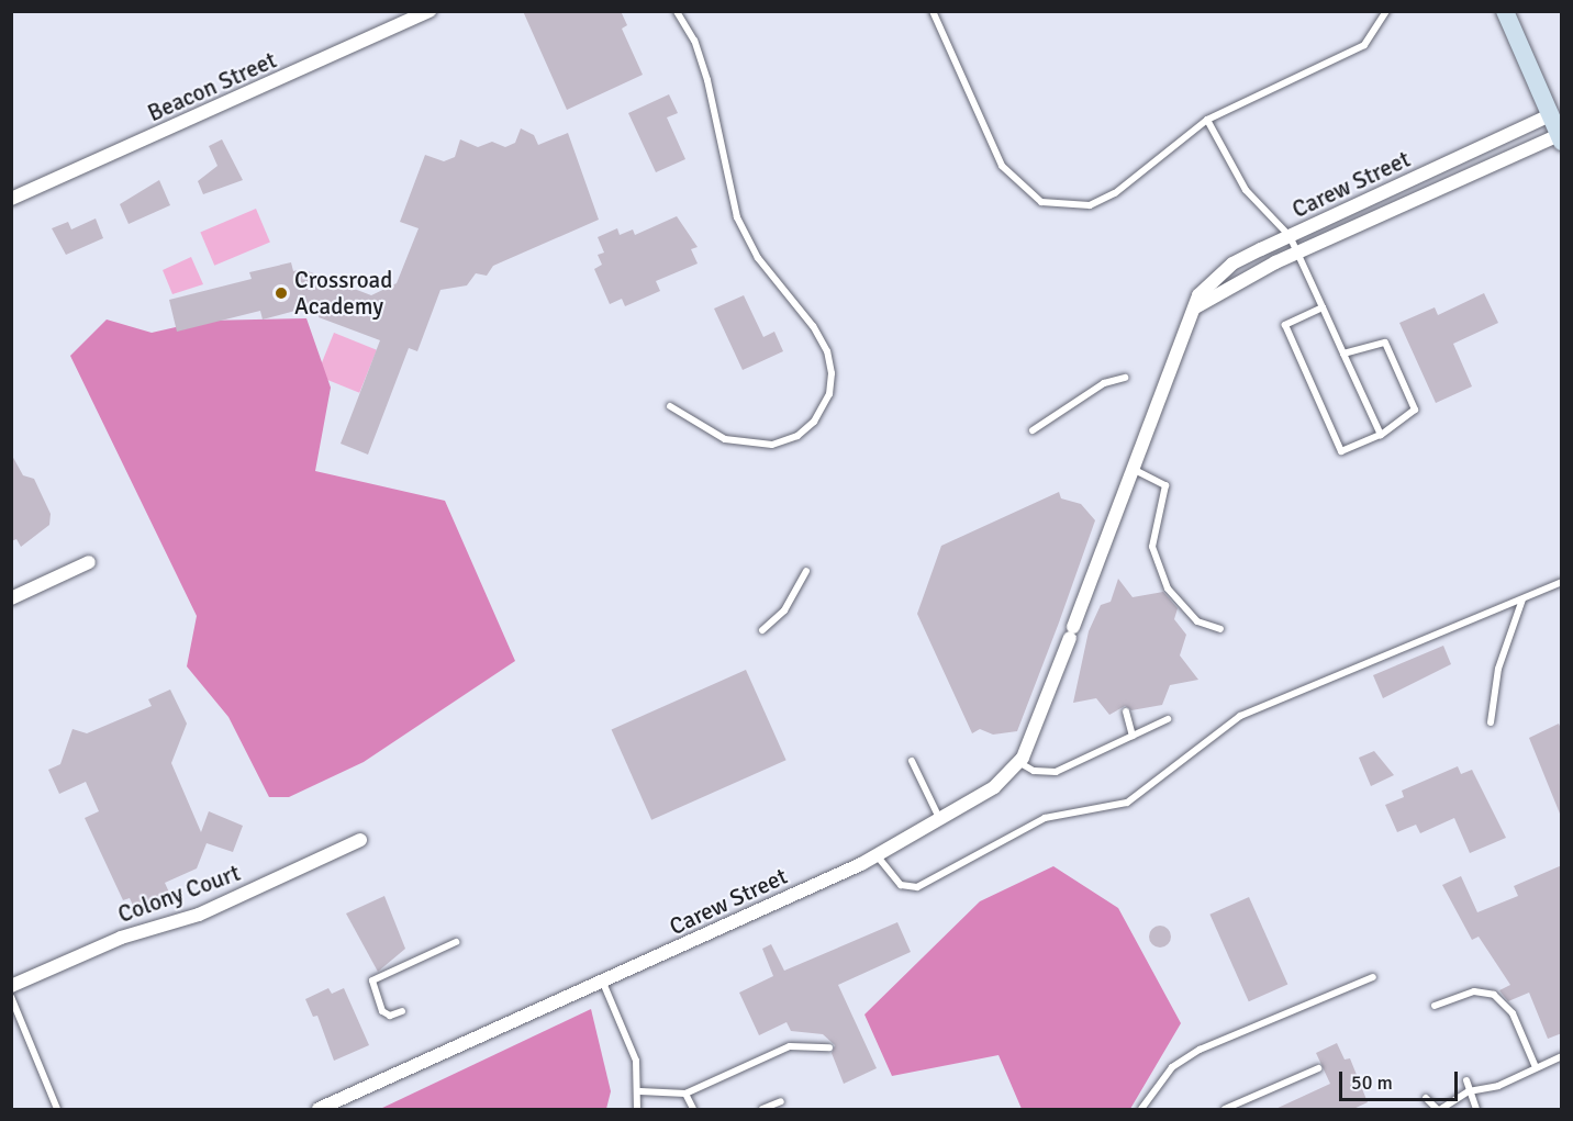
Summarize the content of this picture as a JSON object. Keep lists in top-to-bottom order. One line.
{"streets":{"street":["Beacon Street","Carew Street","Colony Court"]},"places":["Crossroad Academy"],"scale_bar":"50 m"}
